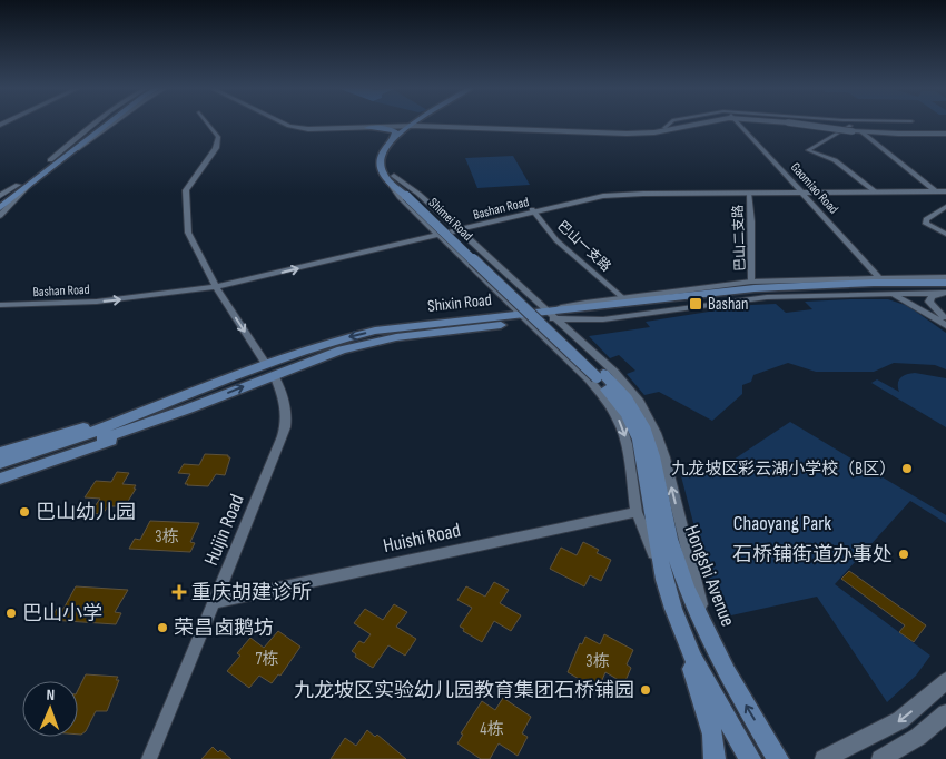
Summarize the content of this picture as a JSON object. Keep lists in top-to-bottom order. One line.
{"streets":{"main road":["Shimei Road","Shixin Road","Hongshi Avenue"],"street":["Gaomiao Road","Bashan Road","巴山二支路","巴山一支路","Huijin Road","Huishi Road"]},"crossings":[["Gaomiao Road","Bashan Road"],["Bashan Road","巴山二支路"],["Bashan Road","巴山一支路"],["Bashan Road","Huijin Road"],["Shimei Road","Hongshi Avenue"],["Shixin Road","Huijin Road"],["Huijin Road","Huishi Road"]],"one_way":["Bashan Road"],"parks":["Chaoyang Park"],"places":{"transit":["Bashan"],"other":["九龙坡区彩云湖小学校（B区）","巴山幼儿园","石桥铺街道办事处","巴山小学","荣昌卤鹅坊","九龙坡区实验幼儿园教育集团石桥铺园"],"health":["重庆胡建诊所"]},"house_numbers":["3栋","7栋","3栋","4栋"],"north":"top"}
